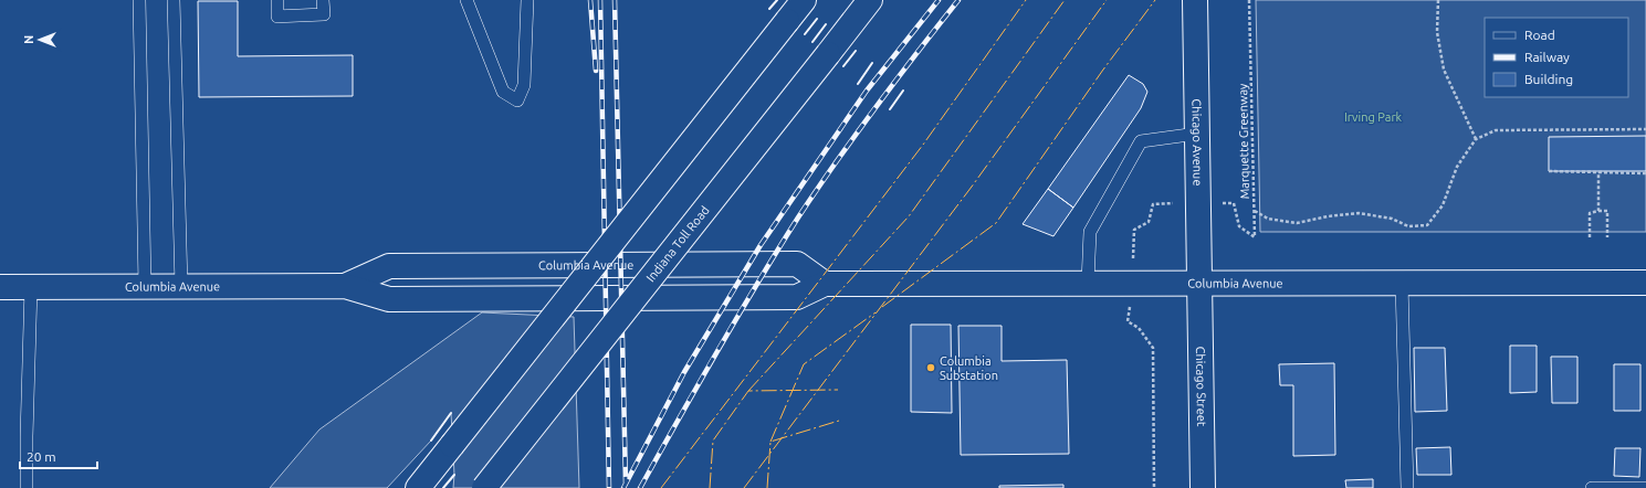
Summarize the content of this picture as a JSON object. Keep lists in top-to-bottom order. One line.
{"streets":{"main road":["Chicago Avenue","Indiana Toll Road","Columbia Avenue","Chicago Street"],"path":["Marquette Greenway"]},"crossings":[["Chicago Avenue","Columbia Avenue"],["Chicago Avenue","Chicago Street"],["Columbia Avenue","Chicago Street"]],"parks":["Irving Park"],"places":["Columbia Substation"],"legend":["Road","Railway","Building"],"scale_bar":"20 m","north":"left"}
